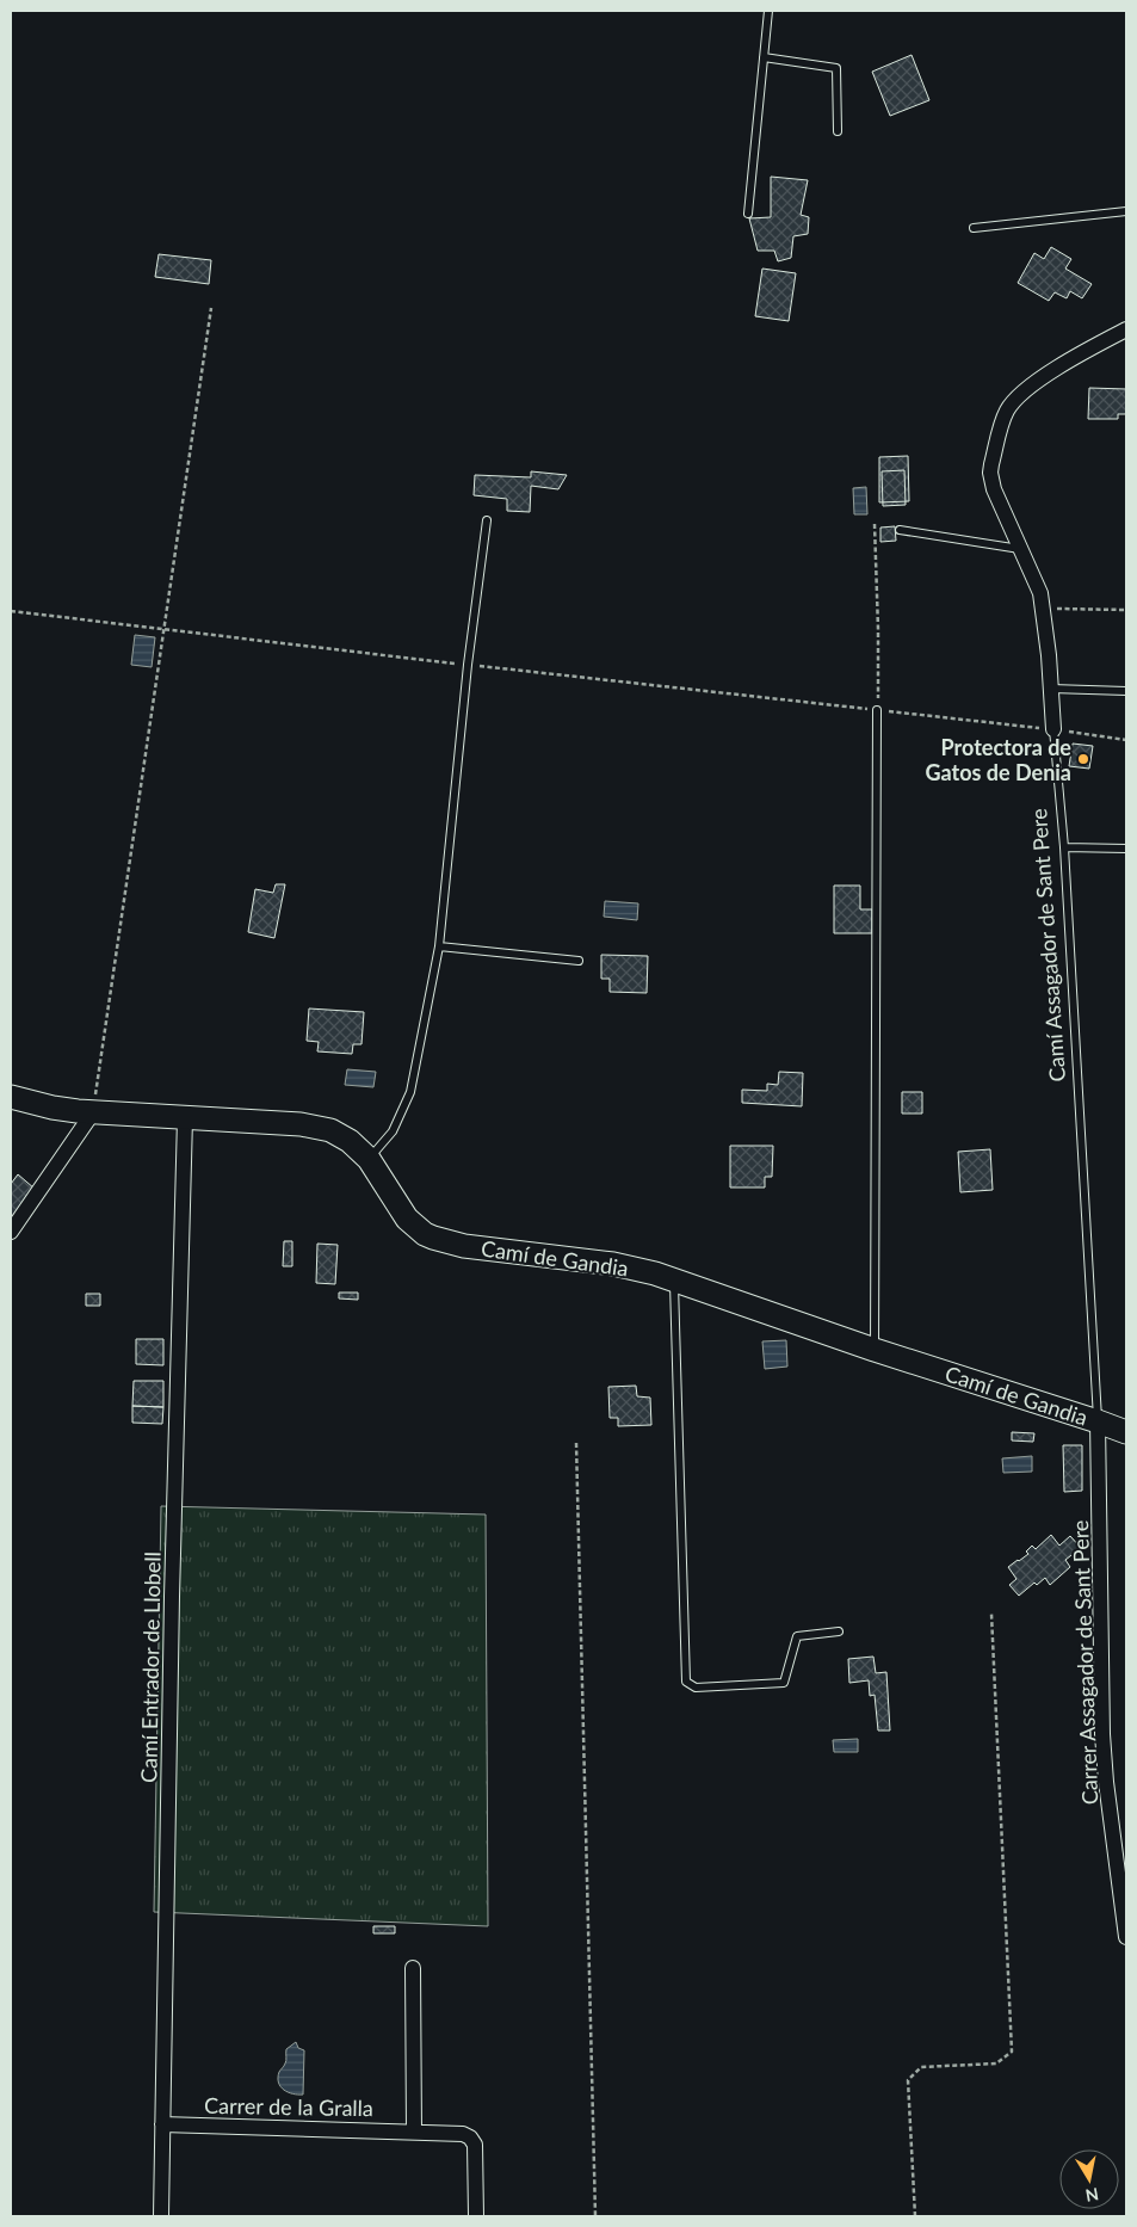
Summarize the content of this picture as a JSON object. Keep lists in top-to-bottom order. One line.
{"streets":{"main road":["Camí de Gandia"],"street":["Camí Assagador de Sant Pere","Carrer Assagador de Sant Pere","Camí Entrador de Llobell","Carrer de la Gralla"]},"crossings":[["Camí Assagador de Sant Pere","Camí de Gandia"],["Camí Assagador de Sant Pere","Carrer Assagador de Sant Pere"],["Camí de Gandia","Carrer Assagador de Sant Pere"],["Camí de Gandia","Camí Entrador de Llobell"],["Camí Entrador de Llobell","Carrer de la Gralla"]],"places":["Protectora de Gatos de Denia"],"north":"bottom"}
